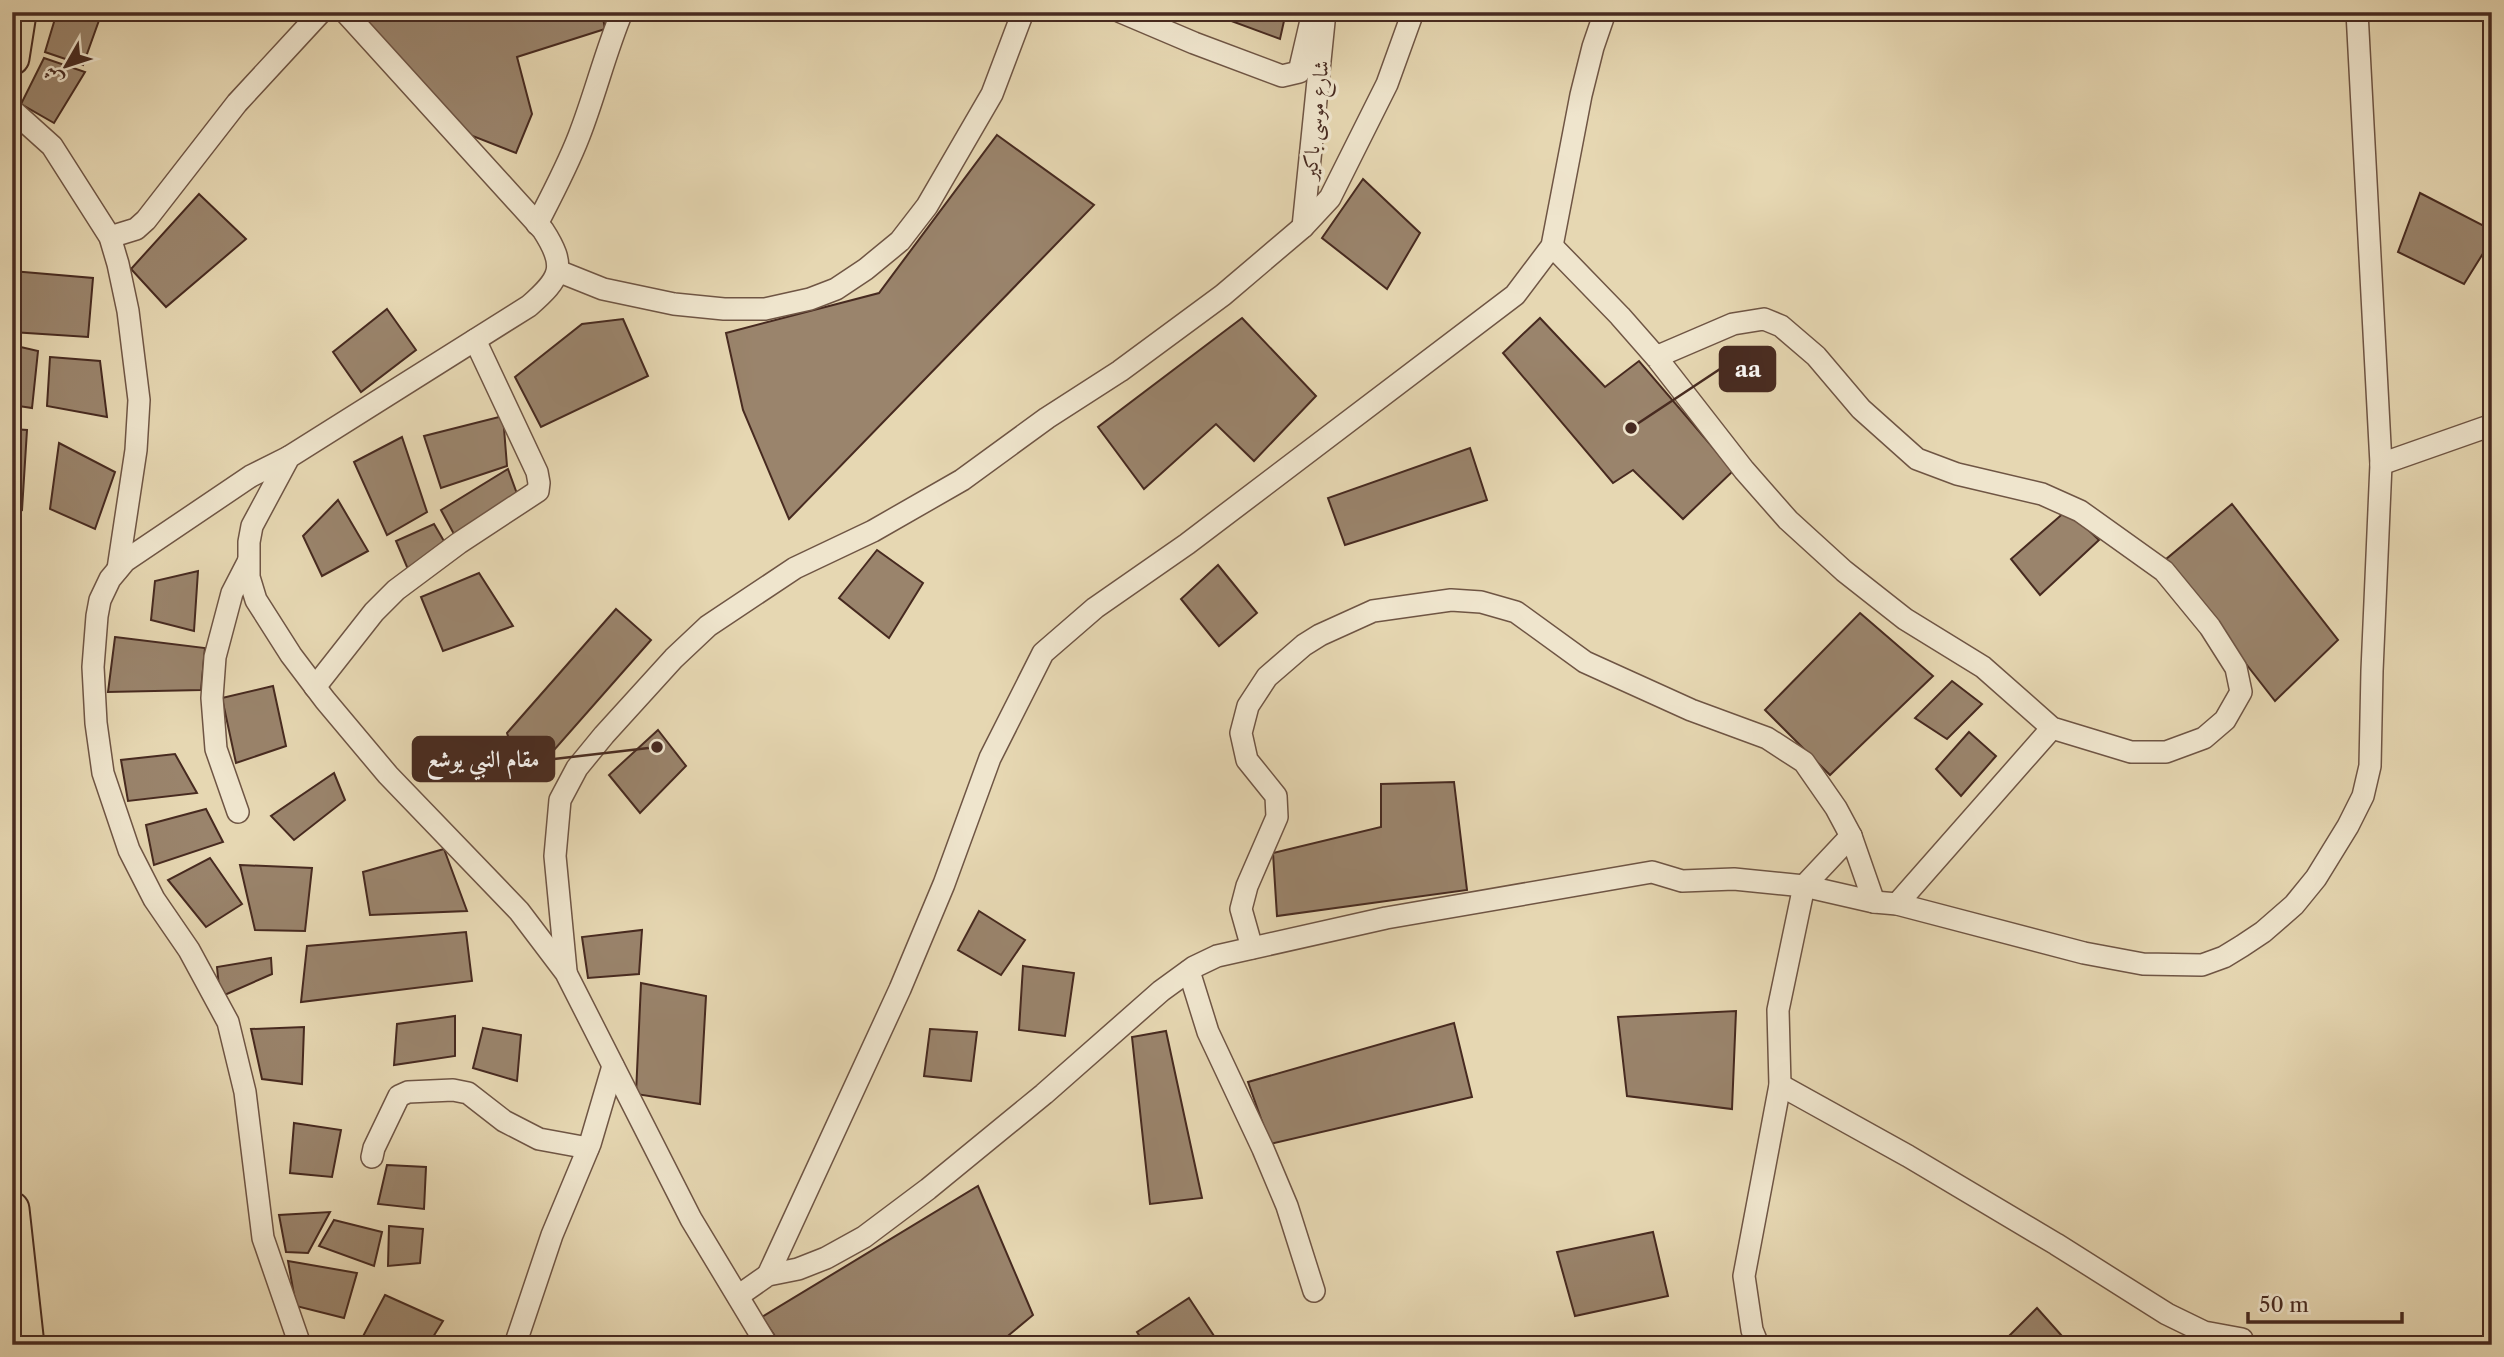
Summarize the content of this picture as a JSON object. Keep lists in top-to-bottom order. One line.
{"streets":{"street":["شارع موسى باكير"]},"places":["aa","مقام النبي يوشع"],"scale_bar":"50 m","north":"bottom left"}
